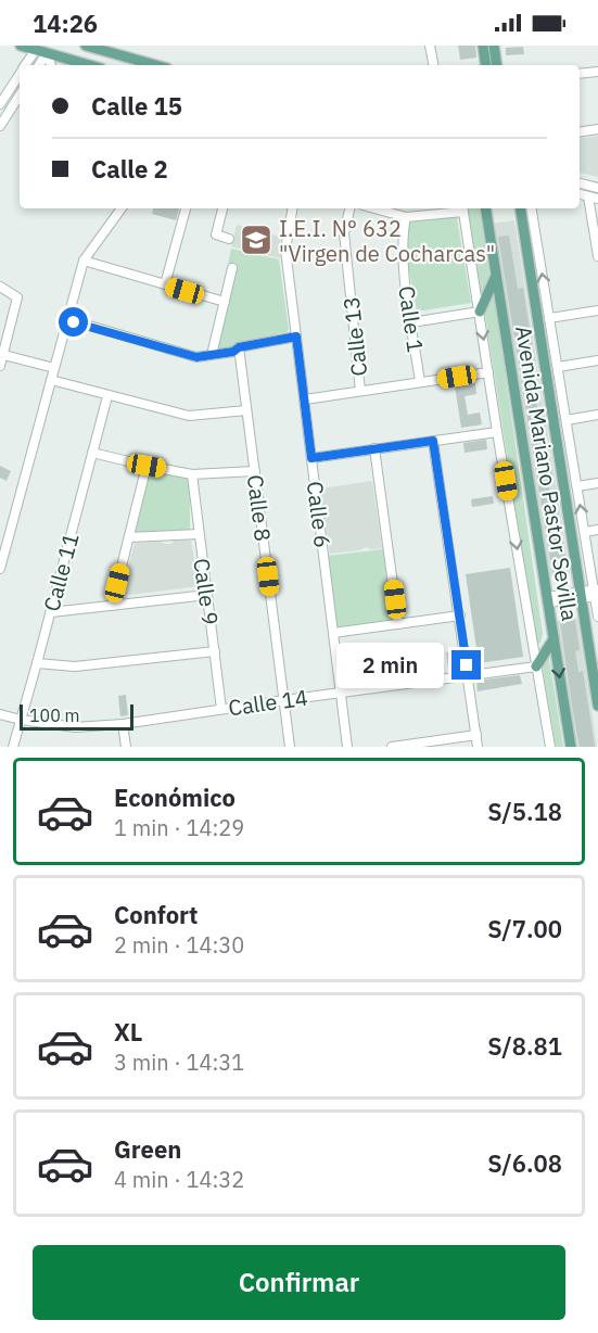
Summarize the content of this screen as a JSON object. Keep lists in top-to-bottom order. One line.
{"streets":{"main road":["Avenida Mariano Pastor Sevilla"],"street":["Calle 1","Calle 13","Calle 8","Calle 6","Calle 11","Calle 9","Calle 14"]},"crossings":[["Avenida Mariano Pastor Sevilla","Calle 14"],["Calle 8","Calle 14"],["Calle 6","Calle 14"],["Calle 11","Calle 14"],["Calle 9","Calle 14"]],"places":{"school or university":["I.E.I. N° 632 \"Virgen de Cocharcas\""]},"scale_bar":"100 m","page":{"status":"14:26","banner":["Calle 15","Calle 2"],"bubble":"2 min","scale":"100 m","list":[{"name":"Económico","note":"1 min · 14:29","value":"S/5.18"},{"name":"Confort","note":"2 min · 14:30","value":"S/7.00"},{"name":"XL","note":"3 min · 14:31","value":"S/8.81"},{"name":"Green","note":"4 min · 14:32","value":"S/6.08"}],"buttons":"Confirmar"}}
